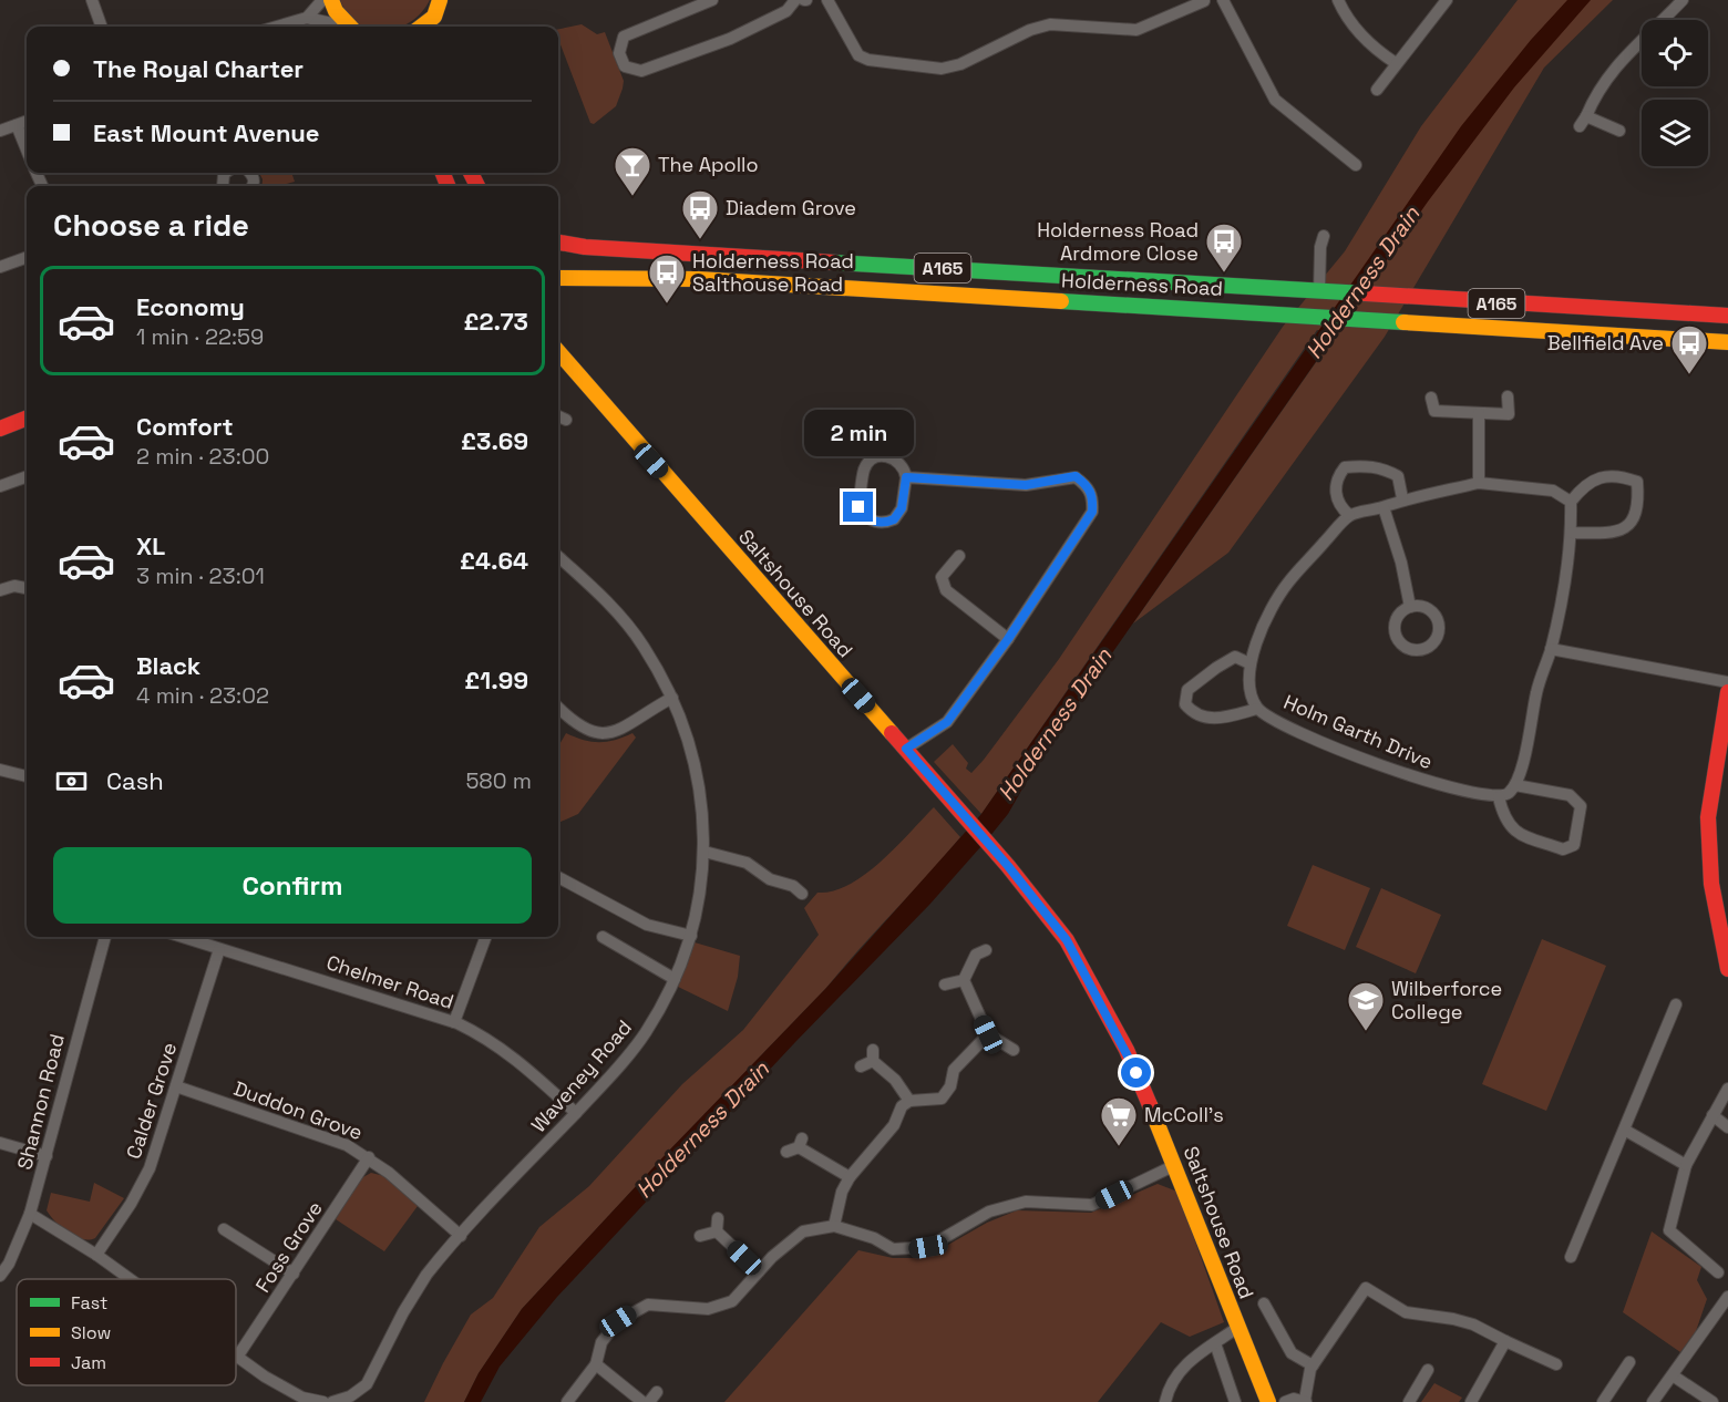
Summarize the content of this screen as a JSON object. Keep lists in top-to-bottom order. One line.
{"streets":{"main road":["A165","Holderness Road","Saltshouse Road"],"street":["Holm Garth Drive","Chelmer Road","Waveney Road","Calder Grove","Shannon Road","Duddon Grove","Foss Grove"]},"crossings":[["Chelmer Road","Waveney Road"],["Chelmer Road","Calder Grove"],["Waveney Road","Duddon Grove"],["Calder Grove","Duddon Grove"],["Duddon Grove","Foss Grove"]],"water":["Holderness Drain"],"places":{"bar":["The Apollo"],"bus stop":["Diadem Grove","Holderness Road Ardmore Close","Holderness Road Salthouse Road","Bellfield Ave"],"school or university":["Wilberforce College"],"supermarket":["McColl's"]},"legend":["Fast","Slow","Jam"],"page":{"banner":["The Royal Charter","East Mount Avenue"],"heading":"Choose a ride","list":[{"name":"Economy","note":"1 min · 22:59","value":"£2.73"},{"name":"Comfort","note":"2 min · 23:00","value":"£3.69"},{"name":"XL","note":"3 min · 23:01","value":"£4.64"},{"name":"Black","note":"4 min · 23:02","value":"£1.99"}],"bubble":"2 min","pay":["Cash","580 m"],"buttons":"Confirm"}}
